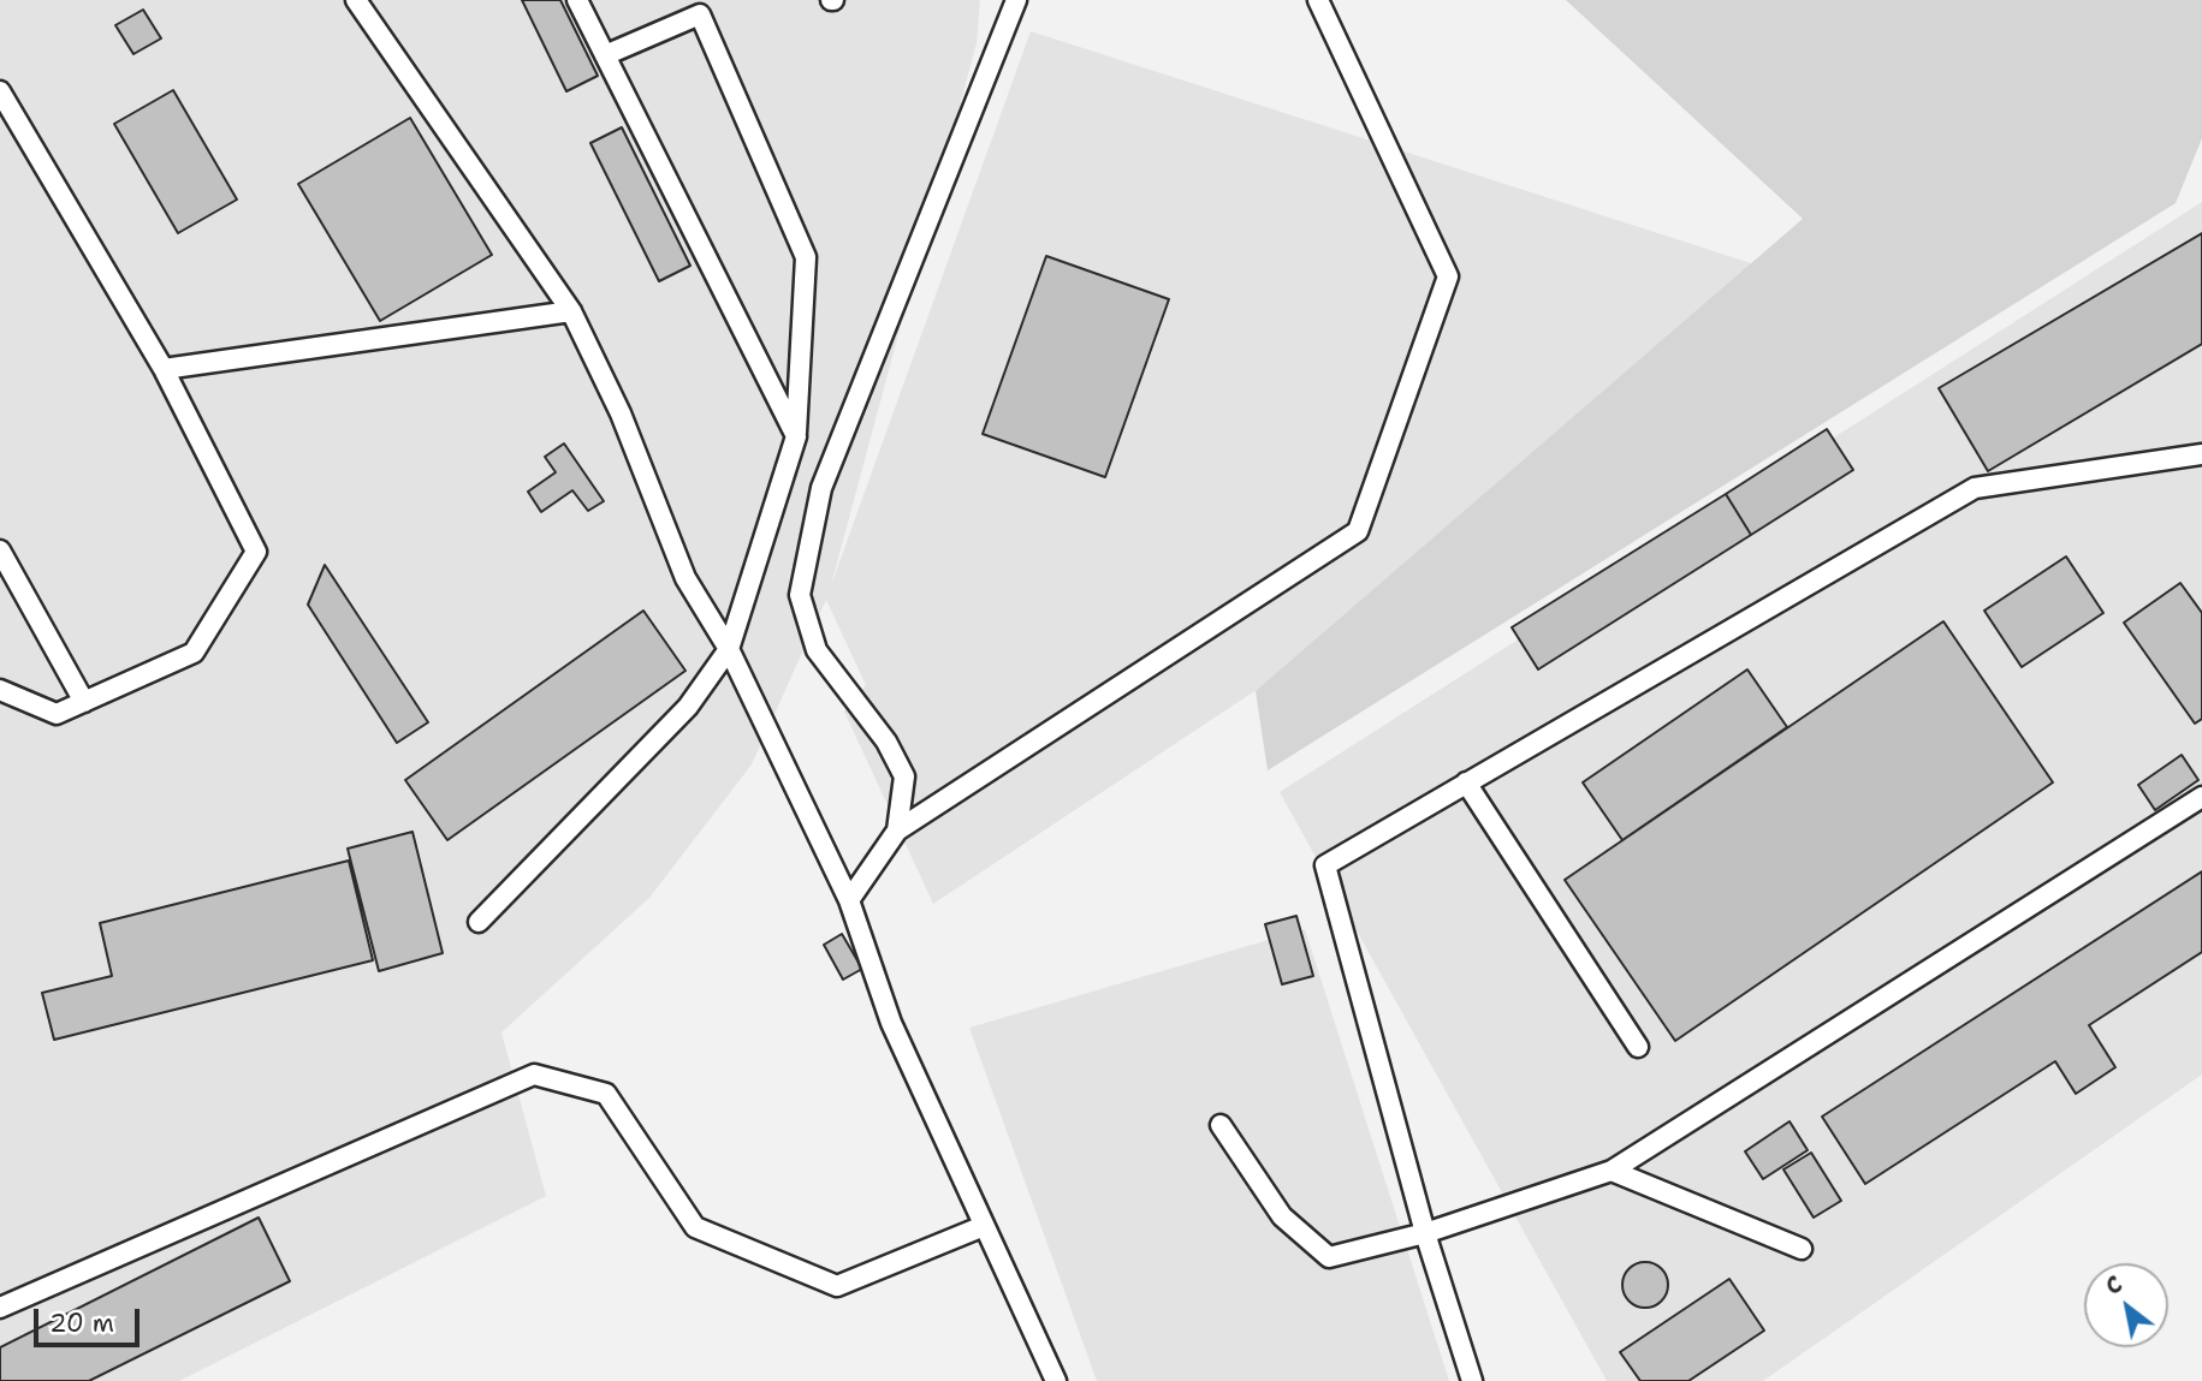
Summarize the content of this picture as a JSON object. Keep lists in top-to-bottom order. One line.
{"scale_bar":"20 m","north":"top left"}
